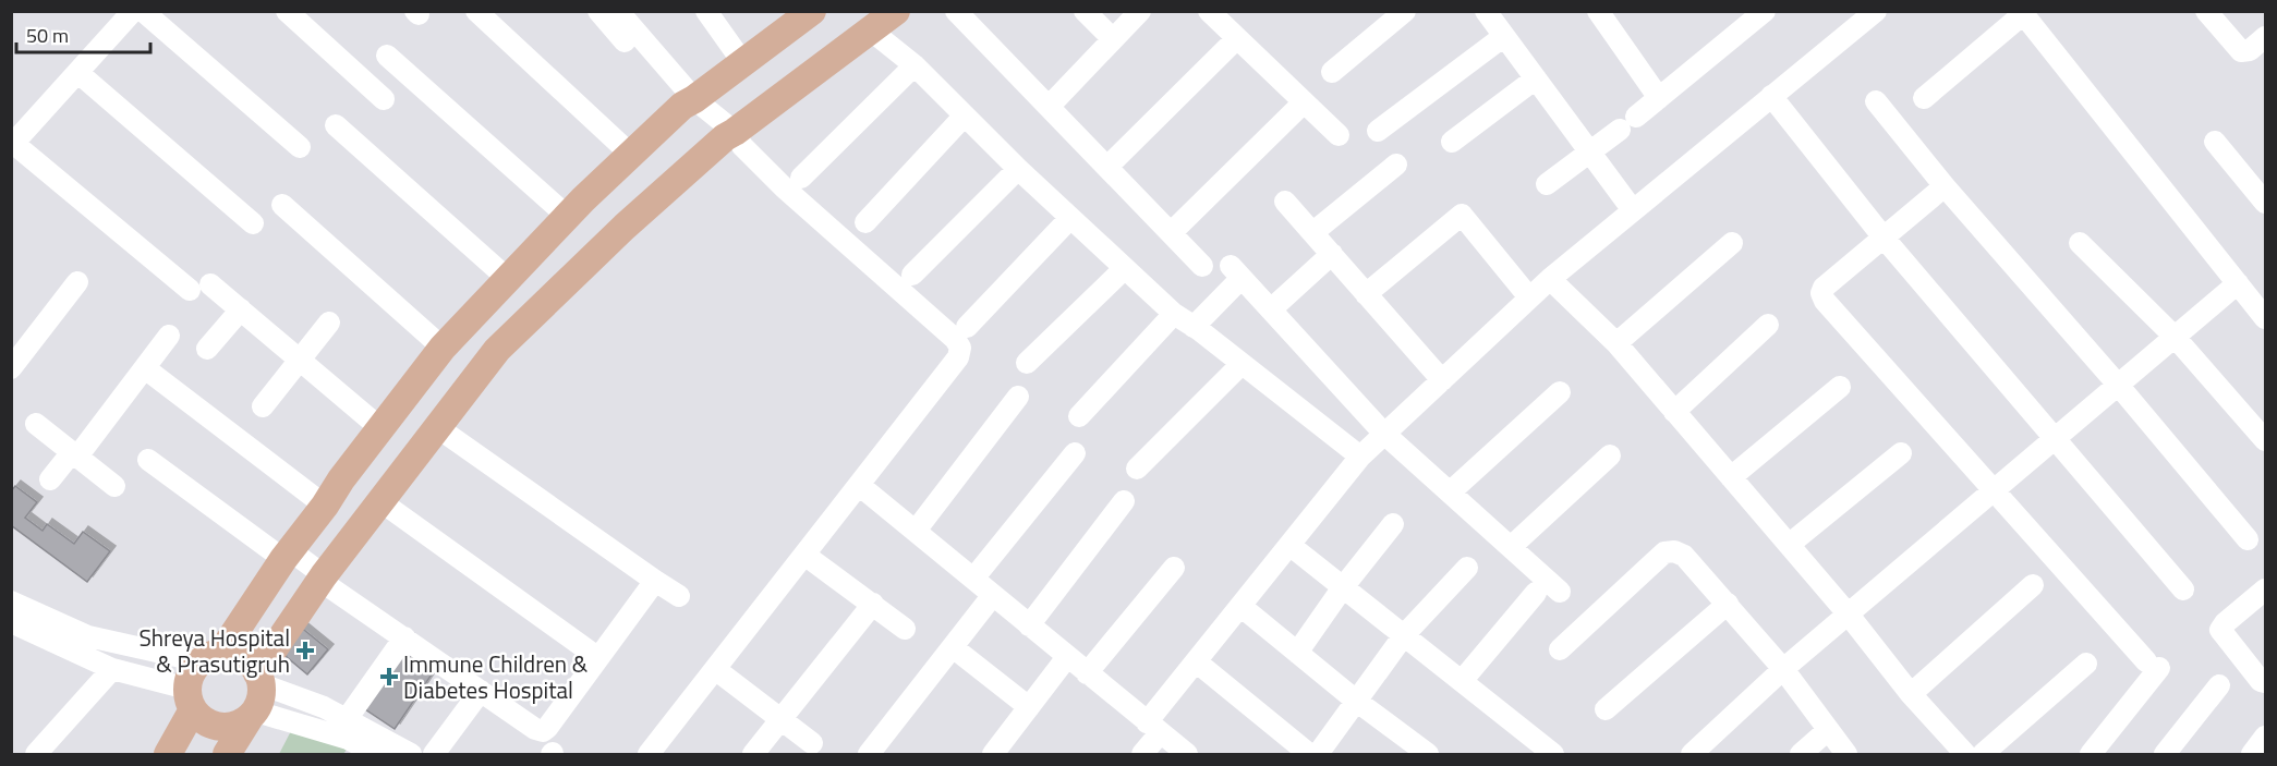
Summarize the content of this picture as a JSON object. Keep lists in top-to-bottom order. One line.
{"places":{"health":["Shreya Hospital & Prasutigruh","Immune Children & Diabetes Hospital"]},"scale_bar":"50 m"}
